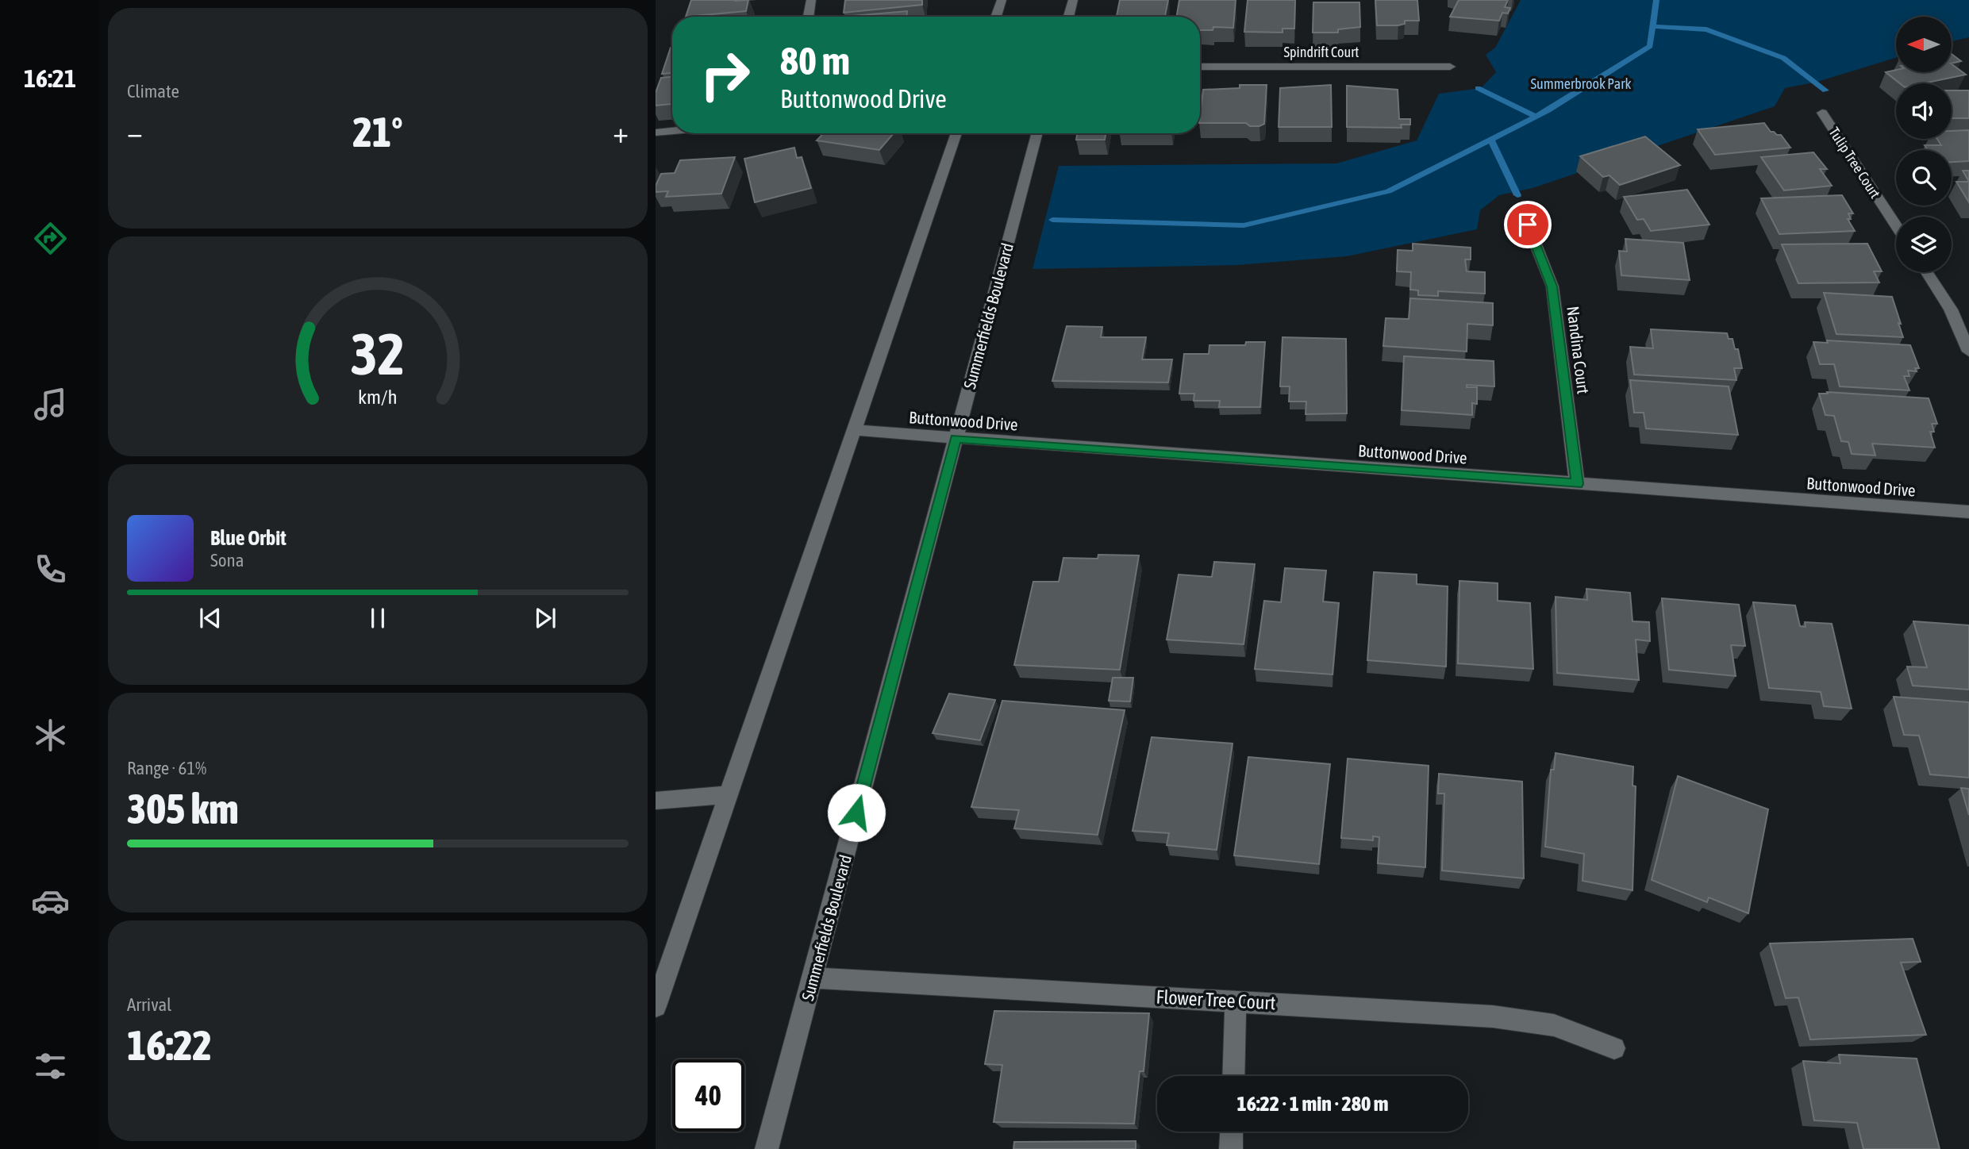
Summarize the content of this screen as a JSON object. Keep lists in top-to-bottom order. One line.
{"streets":{"street":["Spindrift Court","Tulip Tree Court","Summerfields Boulevard","Nandina Court","Buttonwood Drive","Flower Tree Court"]},"crossings":[["Summerfields Boulevard","Buttonwood Drive"],["Summerfields Boulevard","Flower Tree Court"],["Nandina Court","Buttonwood Drive"]],"parks":["Summerbrook Park"],"north":"left","page":{"tabs":"16:21","tile":["Climate",["Range · 61%","305 km"],["Arrival","16:22"]],"turn":["80 m","Buttonwood Drive"],"heat":["−","21°","+"],"song":["Blue Orbit","Sona"],"limit":"40","trip":"16:22 · 1 min · 280 m","gauge":["32","km/h"]}}
